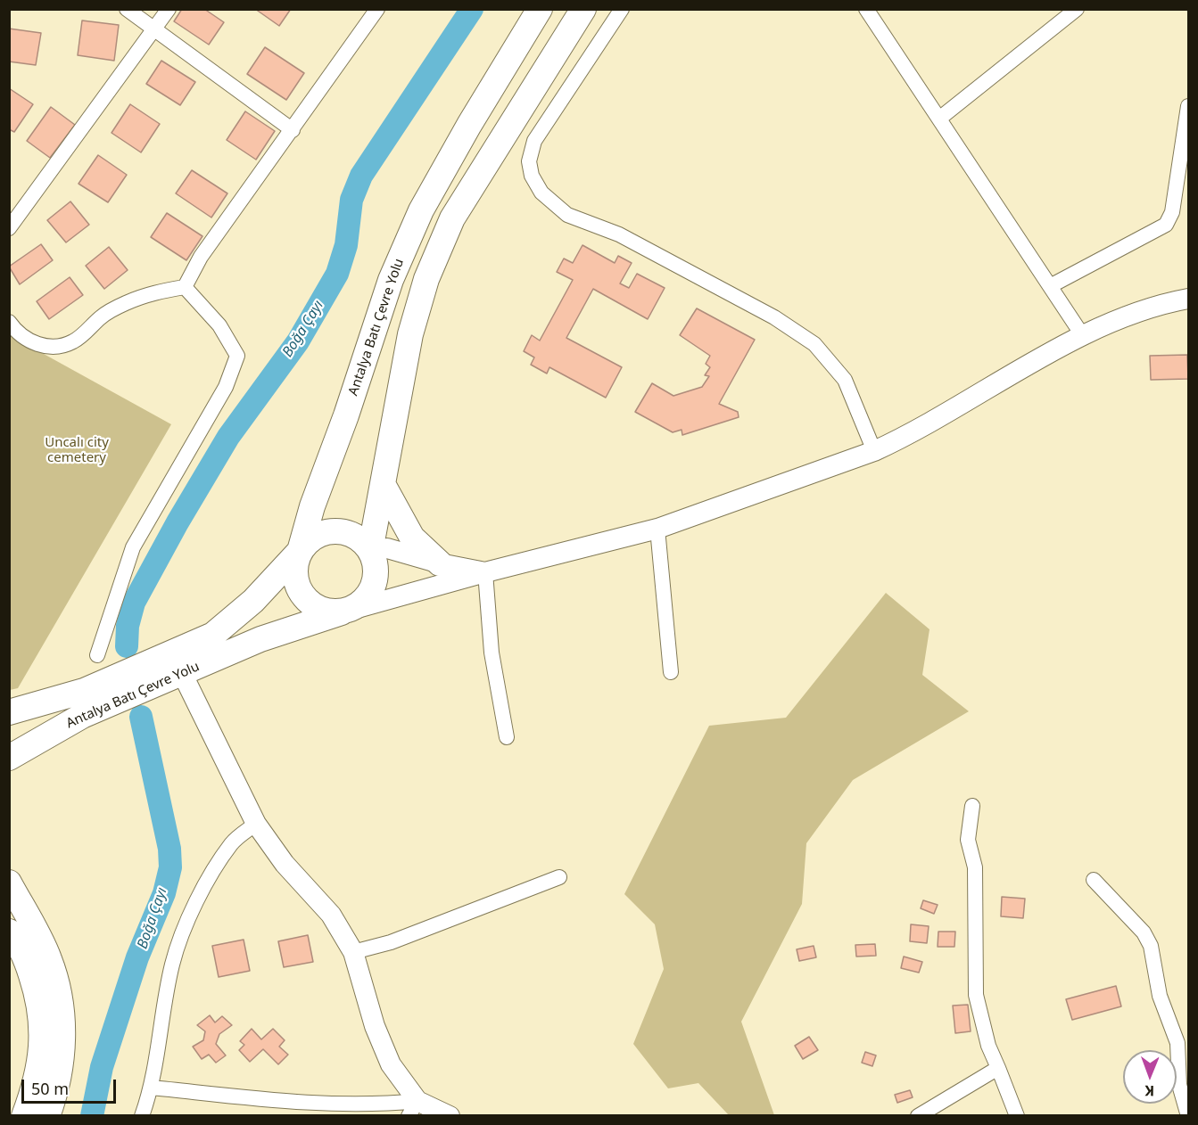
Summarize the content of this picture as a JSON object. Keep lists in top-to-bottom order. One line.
{"streets":{"highway":["Antalya Batı Çevre Yolu"]},"water":["Boğa Çayı"],"parks":["Uncalı city cemetery"],"scale_bar":"50 m","north":"bottom"}
